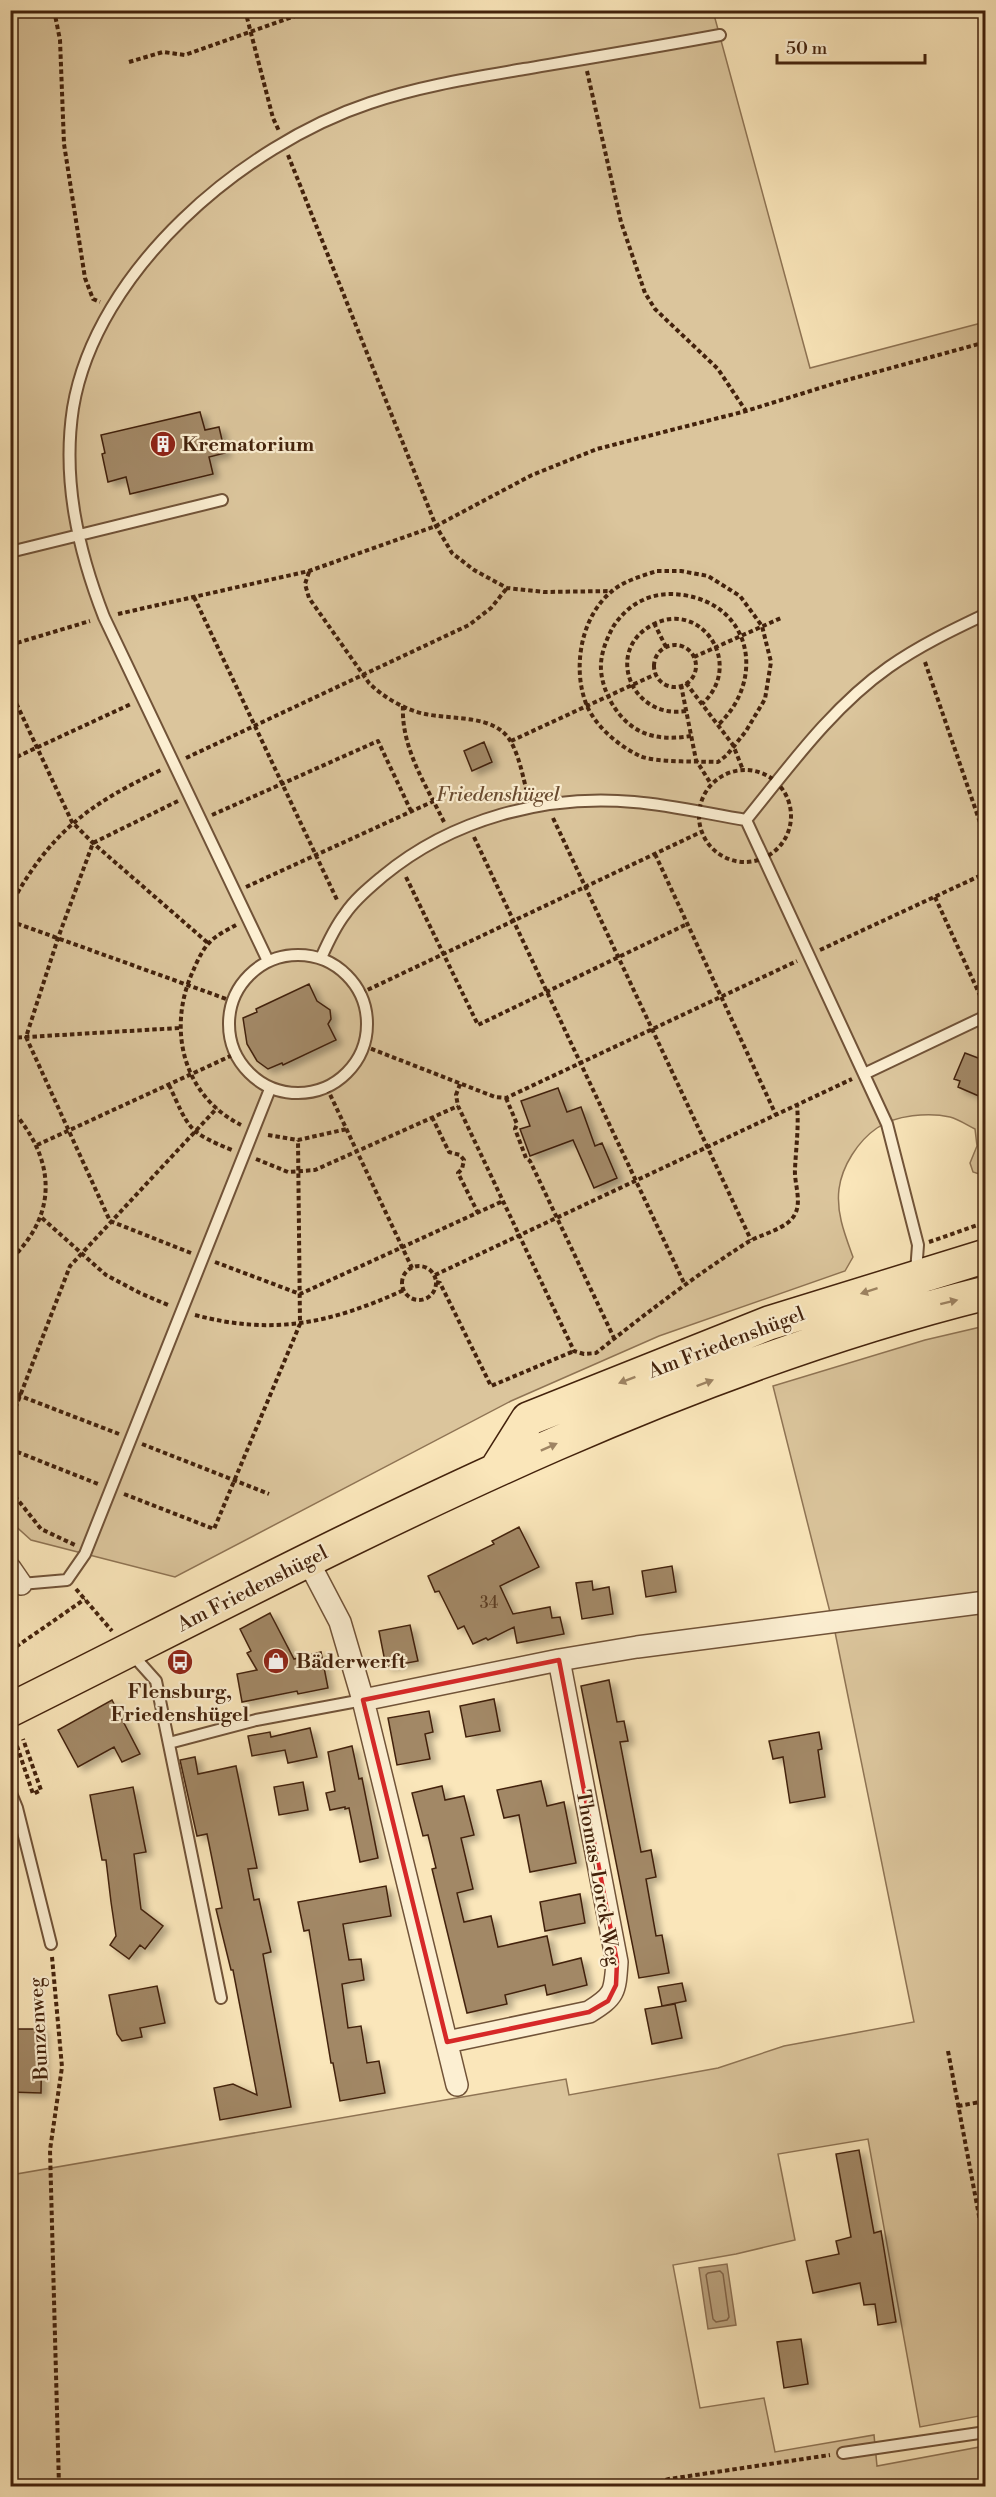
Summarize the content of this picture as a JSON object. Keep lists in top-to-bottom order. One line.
{"streets":{"main road":["Am Friedenshügel"],"street":["Thomas-Lorck-Weg"],"path":["Bunzenweg"]},"parks":["Friedenshügel"],"places":{"building":["Krematorium"],"shop":["Bäderwerft"],"bus stop":["Flensburg, Friedenshügel"]},"house_numbers":["34"],"scale_bar":"50 m"}
